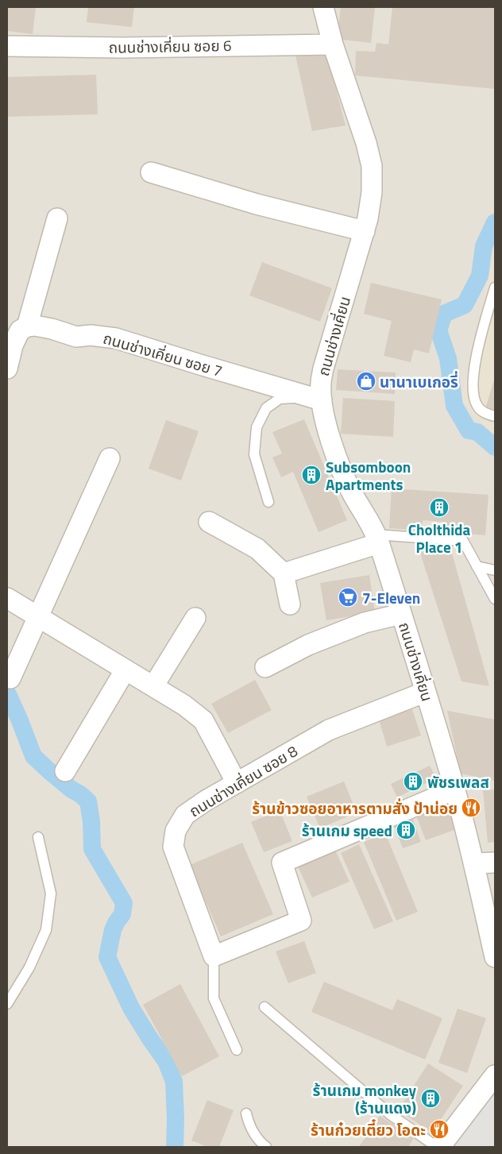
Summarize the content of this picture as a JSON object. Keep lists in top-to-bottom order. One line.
{"streets":{"street":["ถนนช่างเคี่ยน ซอย 6","ถนนช่างเคี่ยน","ถนนช่างเคี่ยน ซอย 7","ถนนช่างเคี่ยน ซอย 8"]},"crossings":[["ถนนช่างเคี่ยน ซอย 6","ถนนช่างเคี่ยน"],["ถนนช่างเคี่ยน","ถนนช่างเคี่ยน ซอย 7"],["ถนนช่างเคี่ยน","ถนนช่างเคี่ยน ซอย 8"]],"places":{"shop":["นานาเบเกอรี่"],"building":["Subsomboon Apartments","Cholthida Place 1","พัชรเพลส","ร้านเกม speed","ร้านเกม monkey (ร้านแดง)"],"supermarket":["7-Eleven"],"restaurant":["ร้านข้าวซอยอาหารตามสั่ง ป้าน่อย","ร้านก๋วยเตี๋ยว โอดะ"]}}
